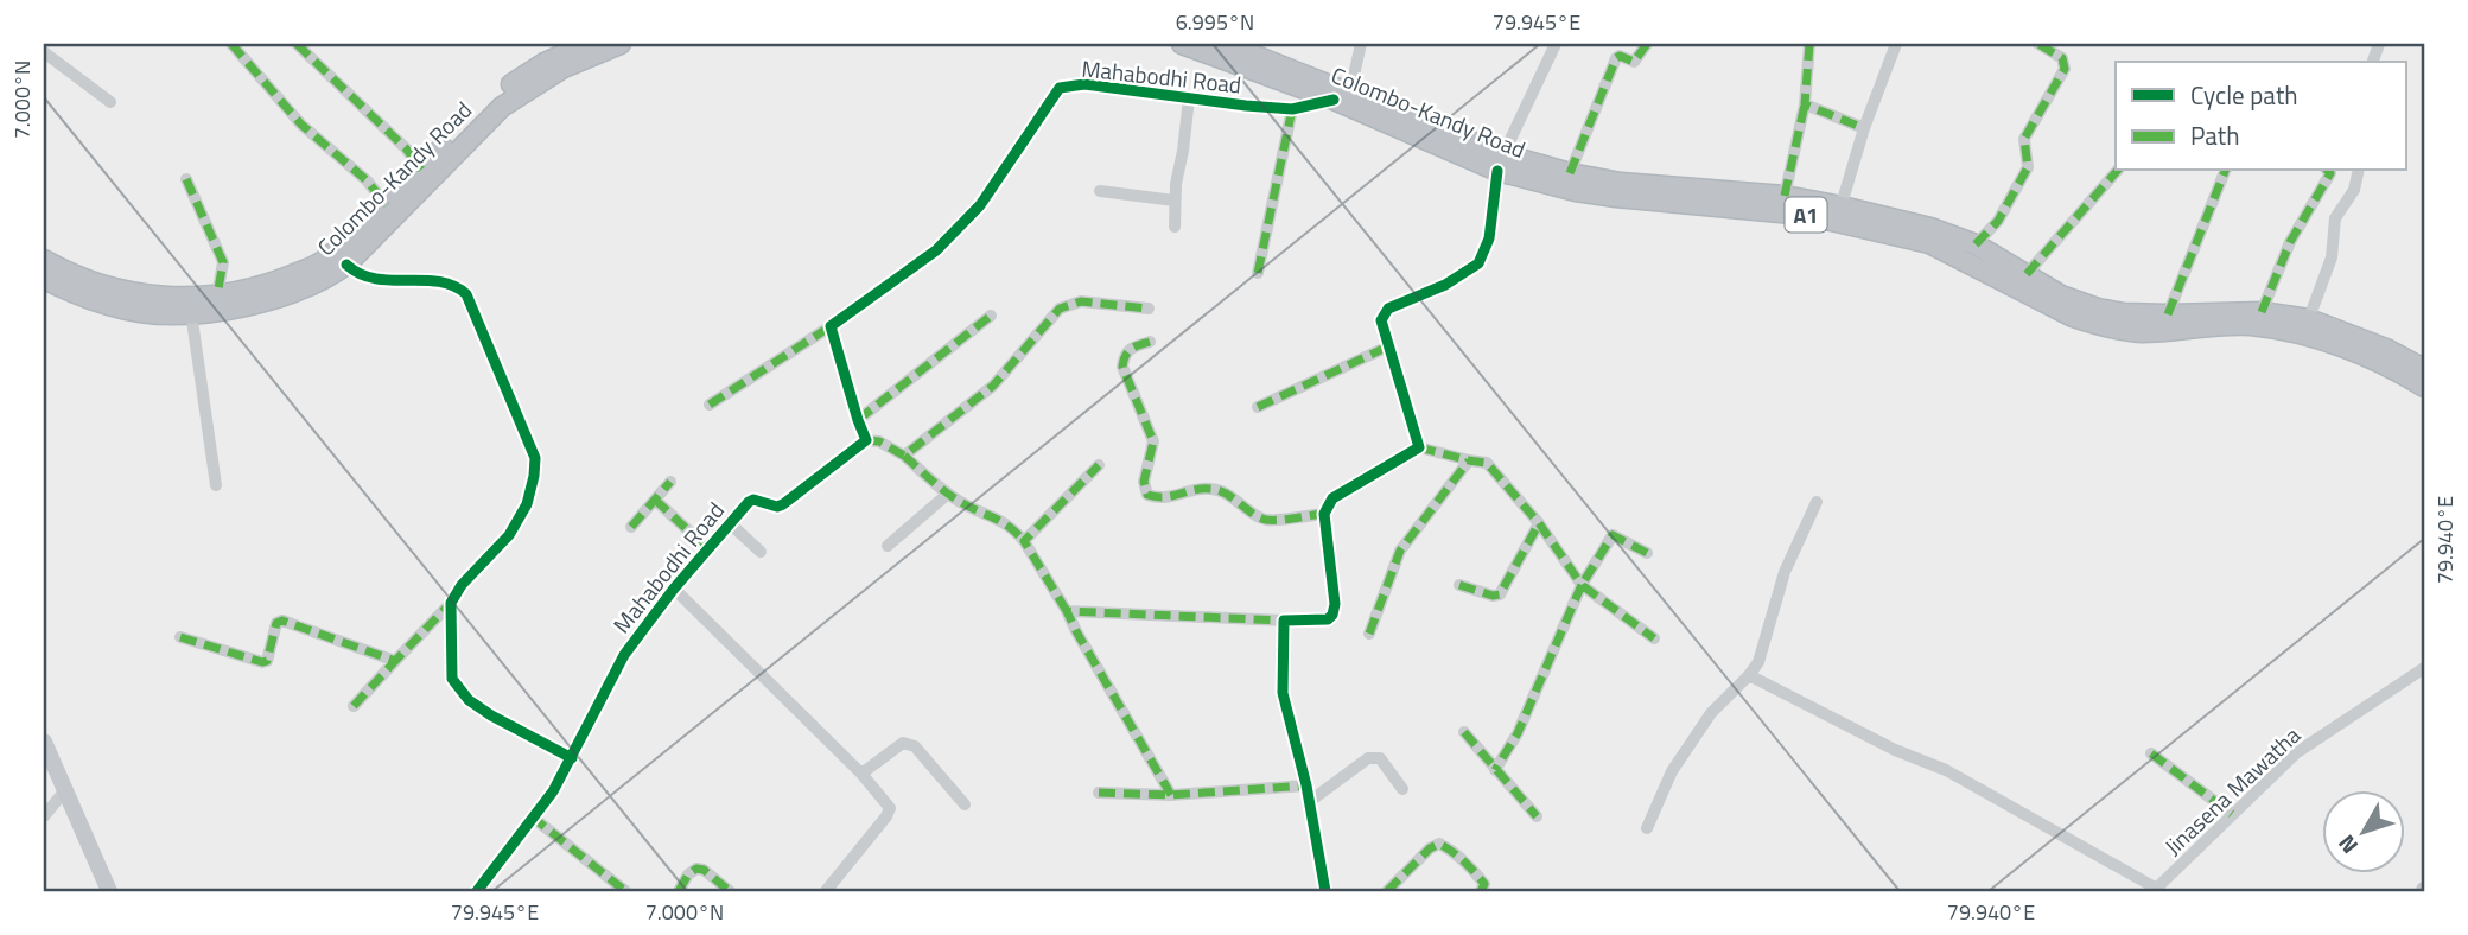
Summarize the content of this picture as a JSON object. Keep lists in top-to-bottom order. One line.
{"streets":{"highway":["Colombo-Kandy Road","A1"],"street":["Mahabodhi Road","Jinasena Mawatha"]},"crossings":[["Mahabodhi Road","Colombo-Kandy Road"]],"legend":["Cycle path","Path"],"north":"bottom left","coordinates":["6.995°N","79.945°E","7.000°N","79.940°E"]}
